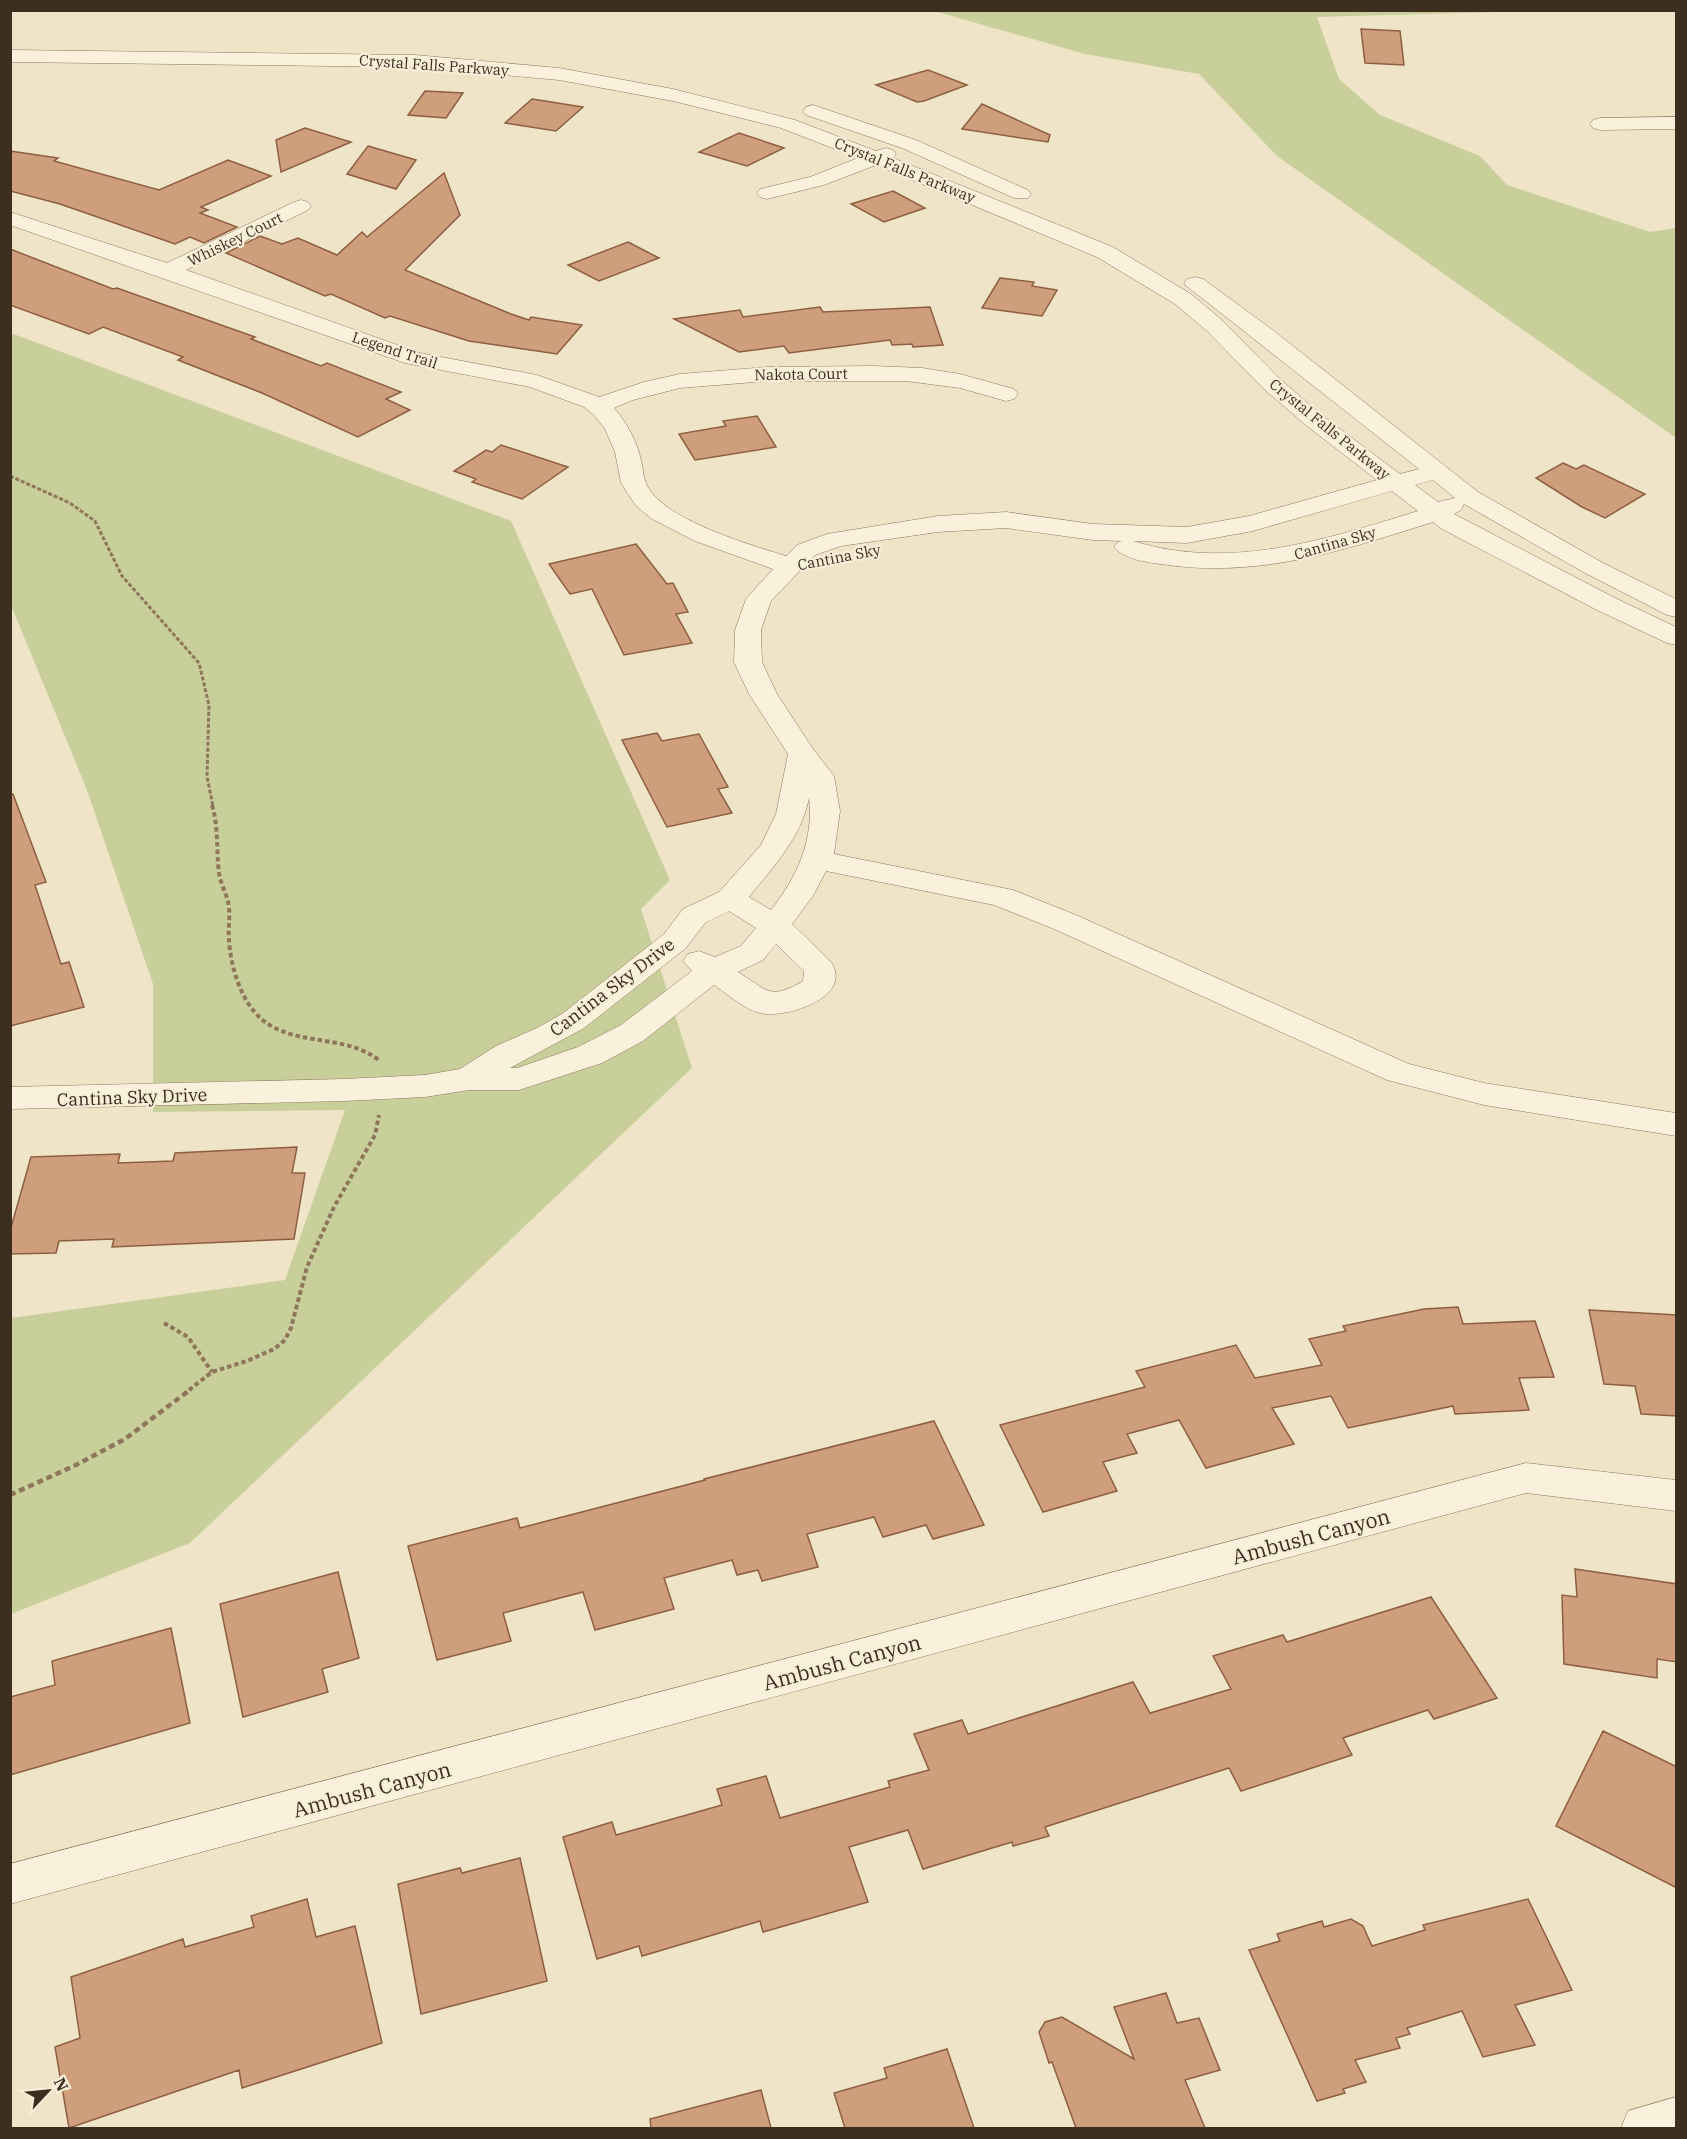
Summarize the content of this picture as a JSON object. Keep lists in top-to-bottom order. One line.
{"streets":{"street":["Crystal Falls Parkway","Whiskey Court","Legend Trail","Nakota Court","Cantina Sky","Cantina Sky Drive","Ambush Canyon"]},"crossings":[["Crystal Falls Parkway","Cantina Sky"],["Whiskey Court","Legend Trail"],["Legend Trail","Nakota Court"],["Legend Trail","Cantina Sky"],["Legend Trail","Cantina Sky Drive"],["Cantina Sky","Cantina Sky Drive"]],"north":"top right"}
